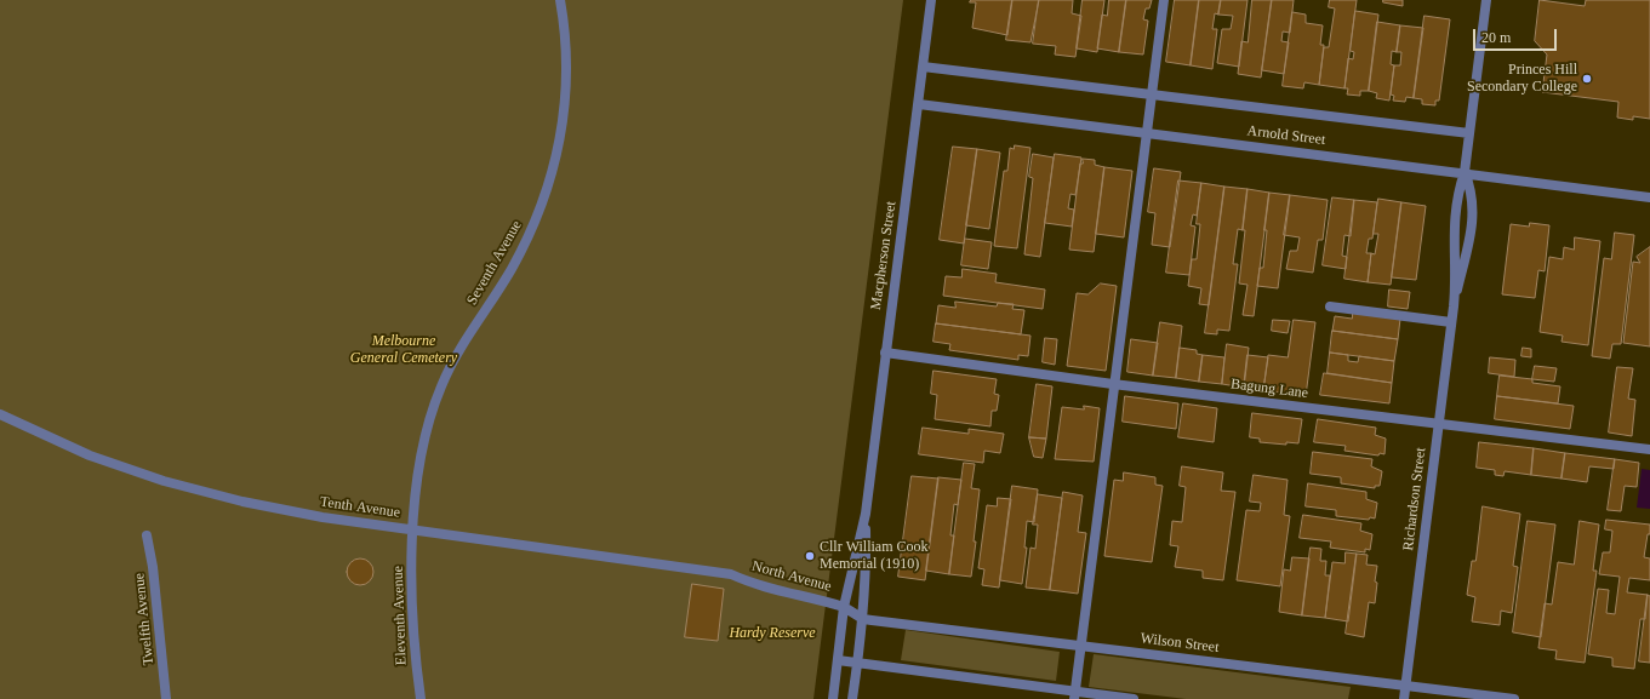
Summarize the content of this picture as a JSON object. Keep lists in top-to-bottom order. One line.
{"streets":{"street":["Arnold Street","Macpherson Street","Seventh Avenue","Bagung Lane","Richardson Street","Tenth Avenue","North Avenue","Eleventh Avenue","Twelfth Avenue","Wilson Street"]},"crossings":[["Arnold Street","Macpherson Street"],["Arnold Street","Richardson Street"],["Macpherson Street","Bagung Lane"],["Macpherson Street","North Avenue"],["Macpherson Street","Wilson Street"],["Seventh Avenue","Tenth Avenue"],["Seventh Avenue","Eleventh Avenue"],["Bagung Lane","Richardson Street"],["Richardson Street","Wilson Street"],["Tenth Avenue","North Avenue"],["Tenth Avenue","Eleventh Avenue"],["North Avenue","Wilson Street"]],"parks":["Melbourne General Cemetery","Hardy Reserve"],"places":["Princes Hill Secondary College","Cllr William Cook Memorial (1910)"],"scale_bar":"20 m"}
